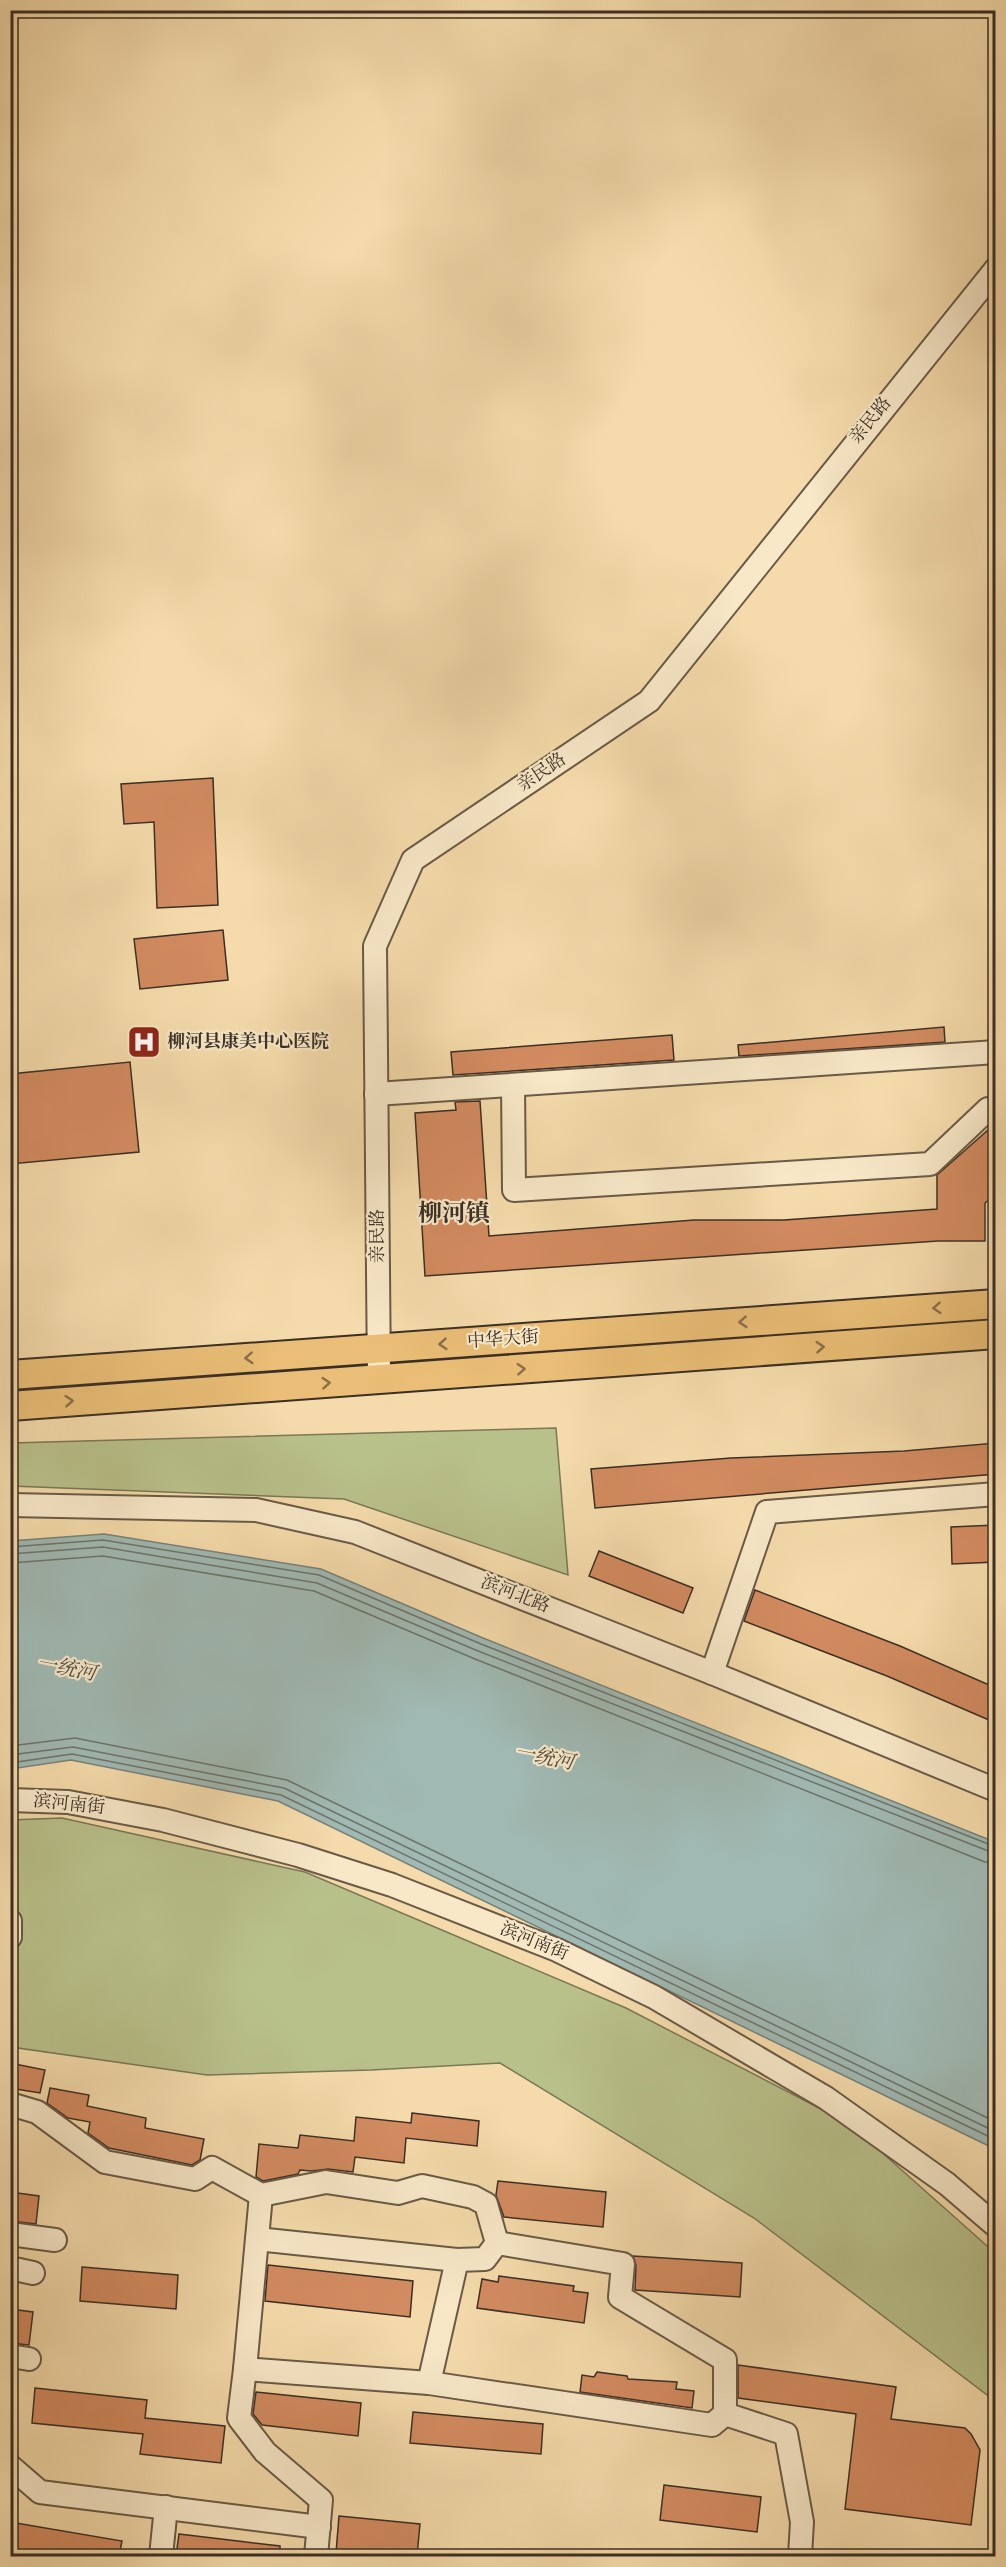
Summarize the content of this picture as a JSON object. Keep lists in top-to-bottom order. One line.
{"streets":{"main road":["中华大街"],"street":["亲民路","滨河北路","滨河南街"]},"crossings":[["亲民路","中华大街"]],"districts":["柳河镇"],"water":["一统河"],"places":{"hospital":["柳河县康美中心医院"]}}
